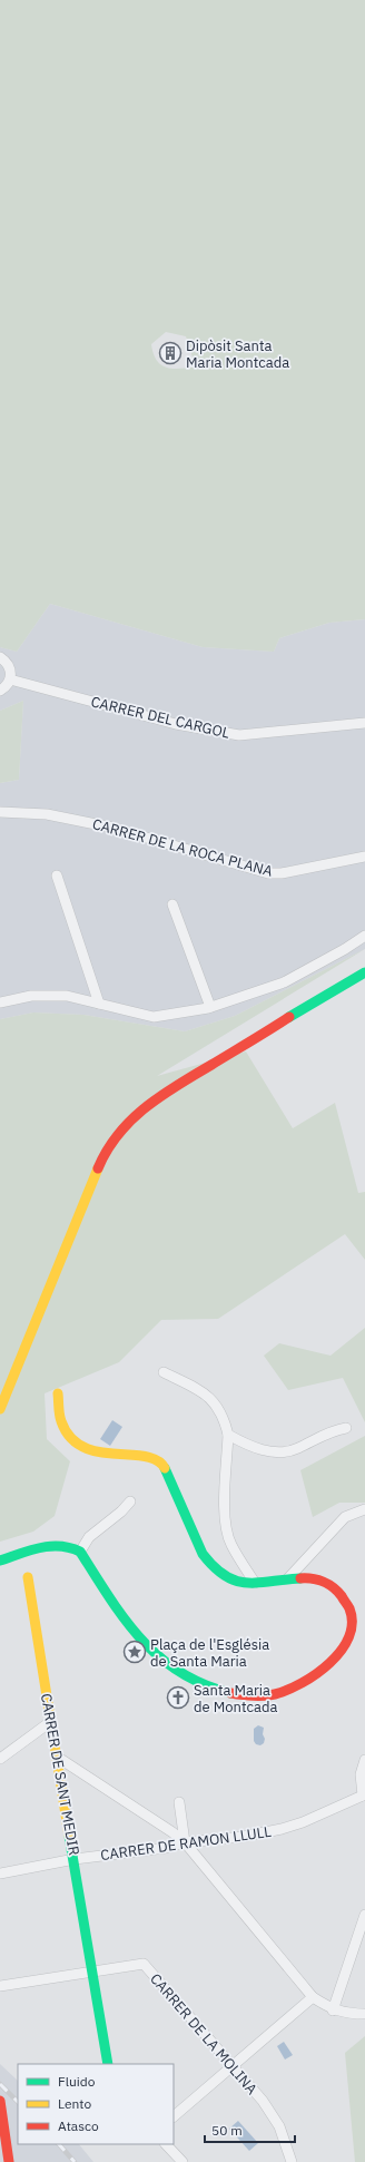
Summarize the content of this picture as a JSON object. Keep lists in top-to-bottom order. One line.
{"streets":{"street":["CARRER DEL CARGOL","CARRER DE LA ROCA PLANA","CARRER DE SANT MEDIR","CARRER DE RAMON LLULL","CARRER DE LA MOLINA"]},"crossings":[["CARRER DE SANT MEDIR","CARRER DE RAMON LLULL"],["CARRER DE SANT MEDIR","CARRER DE LA MOLINA"]],"places":{"building":["Dipòsit Santa Maria Montcada"],"place":["Plaça de l'Església de Santa Maria"],"church":["Santa Maria de Montcada"]},"legend":["Fluido","Lento","Atasco"],"scale_bar":"50 m"}
